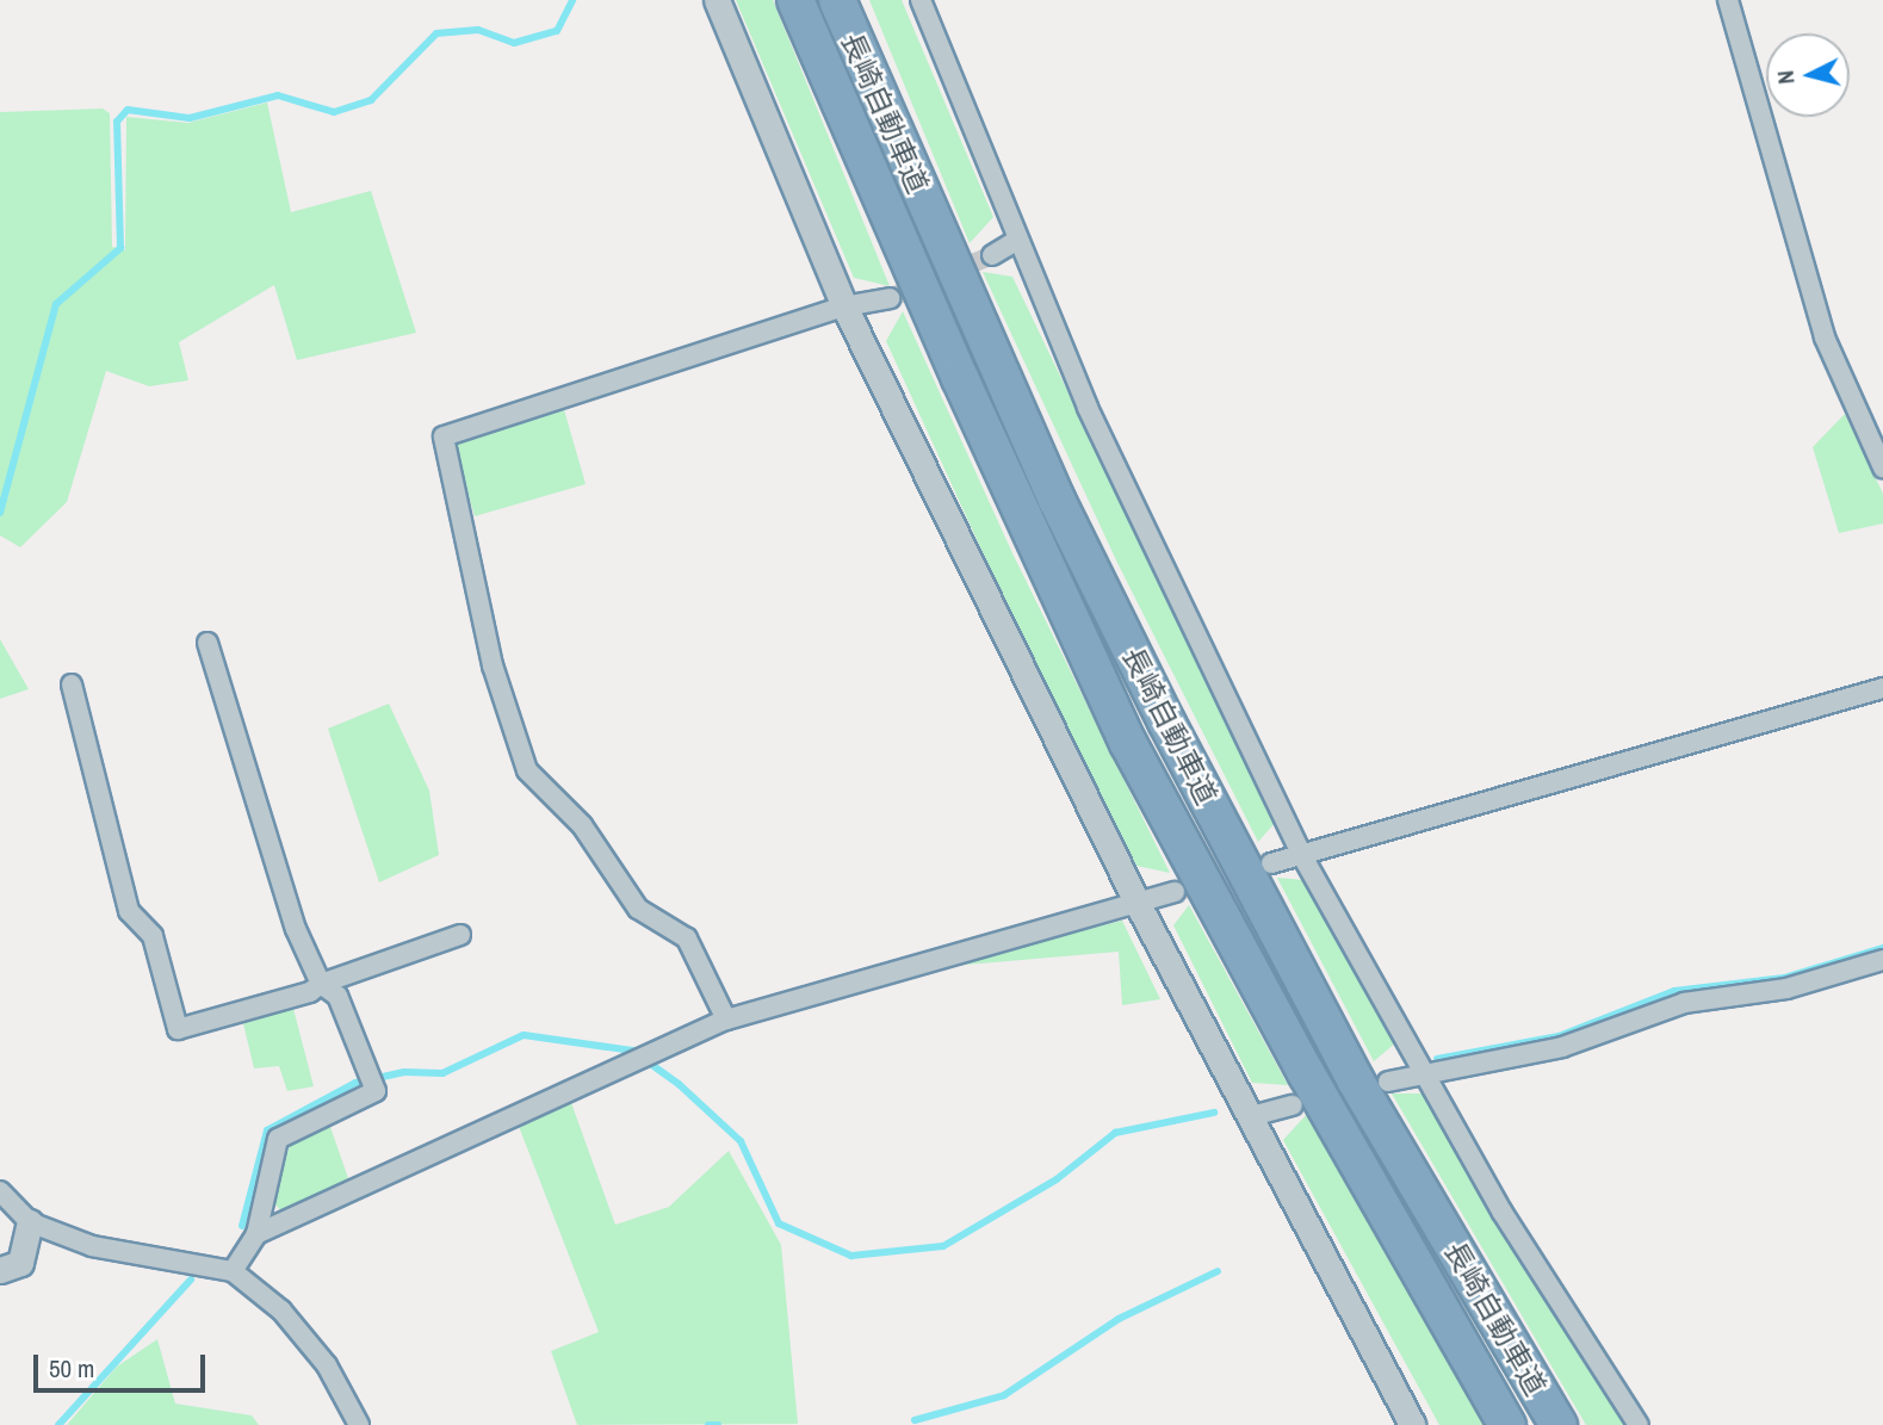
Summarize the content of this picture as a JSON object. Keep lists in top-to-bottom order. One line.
{"streets":{"highway":["長崎自動車道"]},"scale_bar":"50 m","north":"left"}
